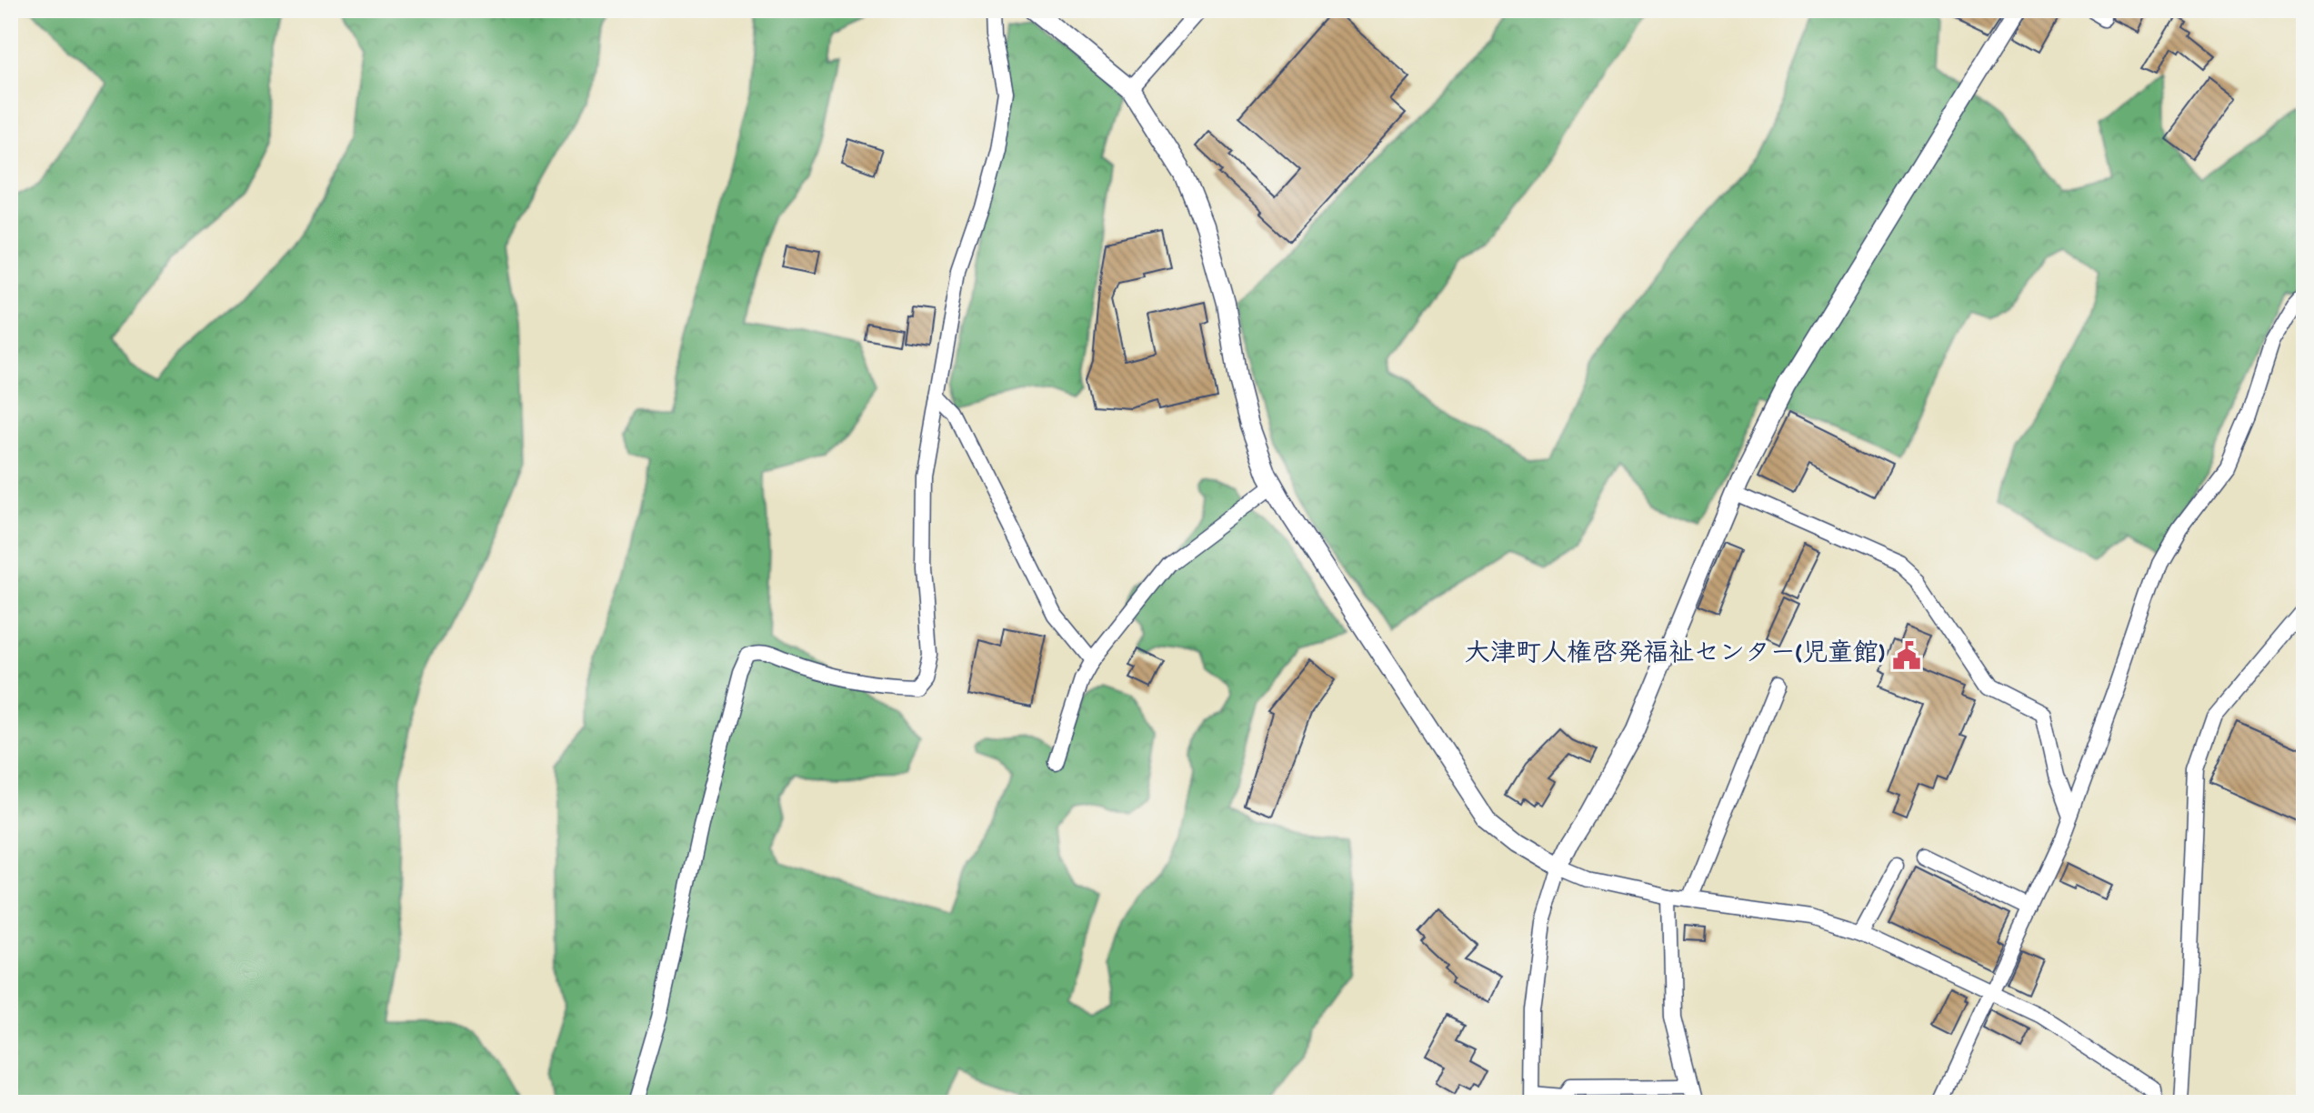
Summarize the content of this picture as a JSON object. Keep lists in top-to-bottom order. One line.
{"places":{"public building":["大津町人権啓発福祉センター(児童館)"]}}
